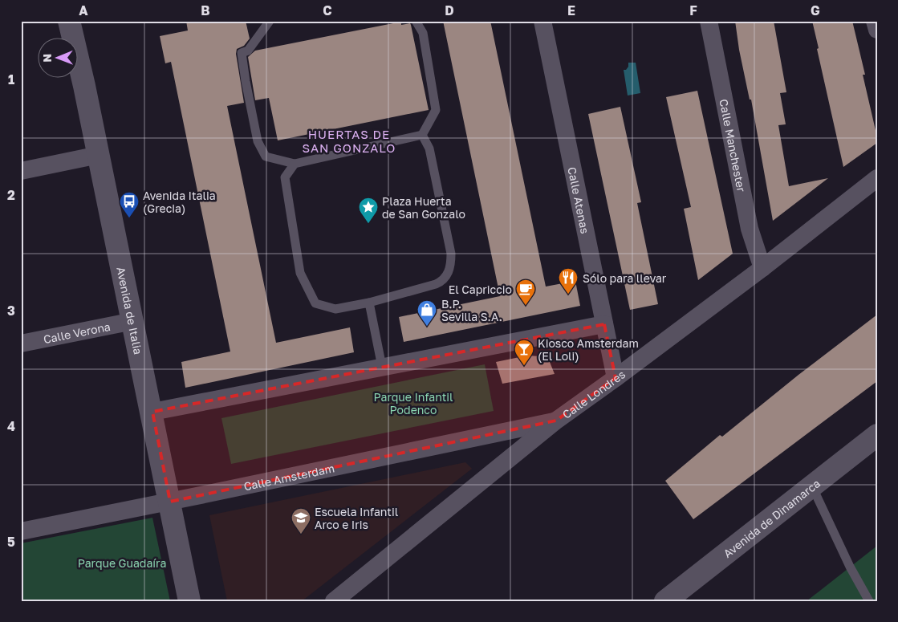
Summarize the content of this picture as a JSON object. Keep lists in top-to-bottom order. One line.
{"streets":{"main road":["Avenida de Italia","Avenida de Dinamarca"],"street":["Calle Manchester","Calle Atenas","Calle Verona","Calle Londres","Calle Amsterdam"]},"crossings":[["Calle Manchester","Calle Londres"],["Calle Atenas","Calle Londres"],["Avenida de Italia","Calle Verona"],["Avenida de Italia","Calle Amsterdam"],["Calle Londres","Calle Amsterdam"]],"districts":["HUERTAS DE SAN GONZALO"],"parks":["Parque Infantil Podenco","Parque Guadaíra"],"places":{"bus stop":["Avenida Italia (Grecia)"],"place":["Plaza Huerta de San Gonzalo"],"restaurant":["Sólo para llevar"],"cafe":["El Capriccio"],"shop":["B.P. Sevilla S.A."],"bar":["Kiosco Amsterdam (El Loli)"],"school or university":["Escuela Infantil Arco e Iris"]},"north":"left","grid":{"columns":["A","B","C","D","E","F","G"],"rows":["1","2","3","4","5"]}}
